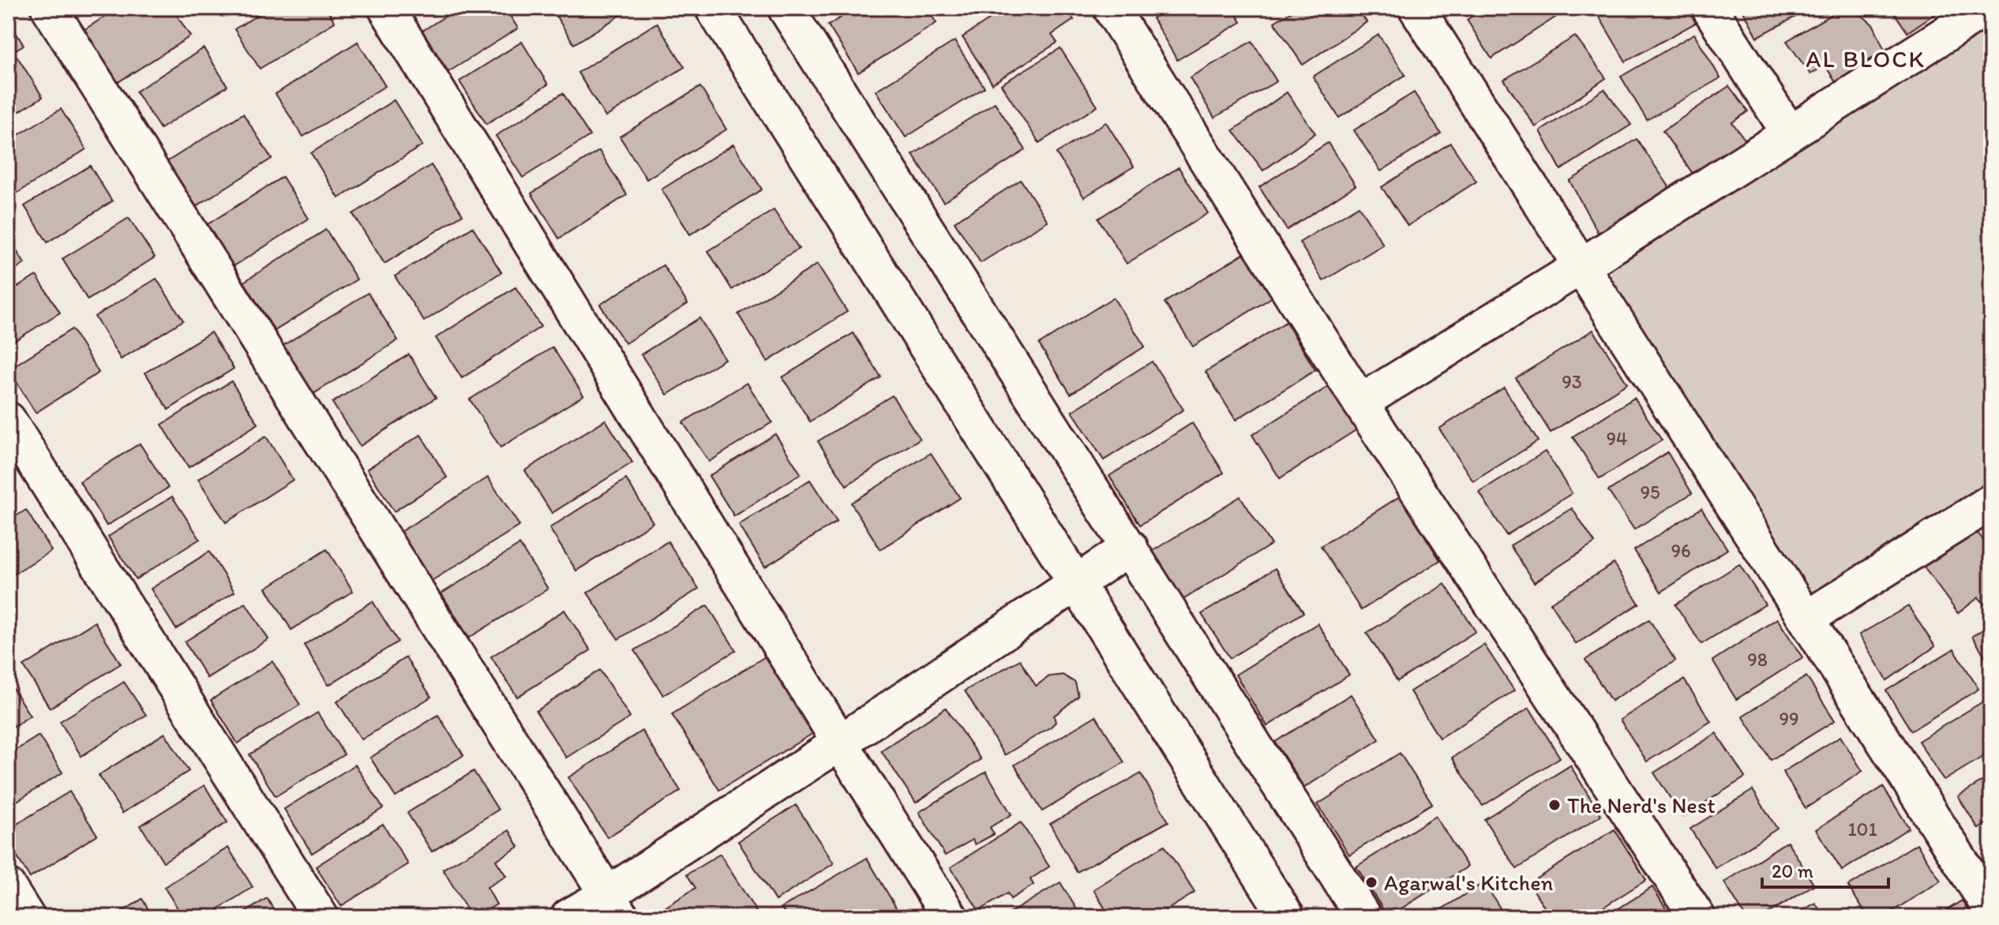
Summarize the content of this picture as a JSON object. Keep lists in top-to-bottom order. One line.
{"districts":["AL BLOCK"],"places":["The Nerd's Nest","Agarwal's Kitchen"],"house_numbers":["93","94","95","96","98","99","101"],"scale_bar":"20 m"}
